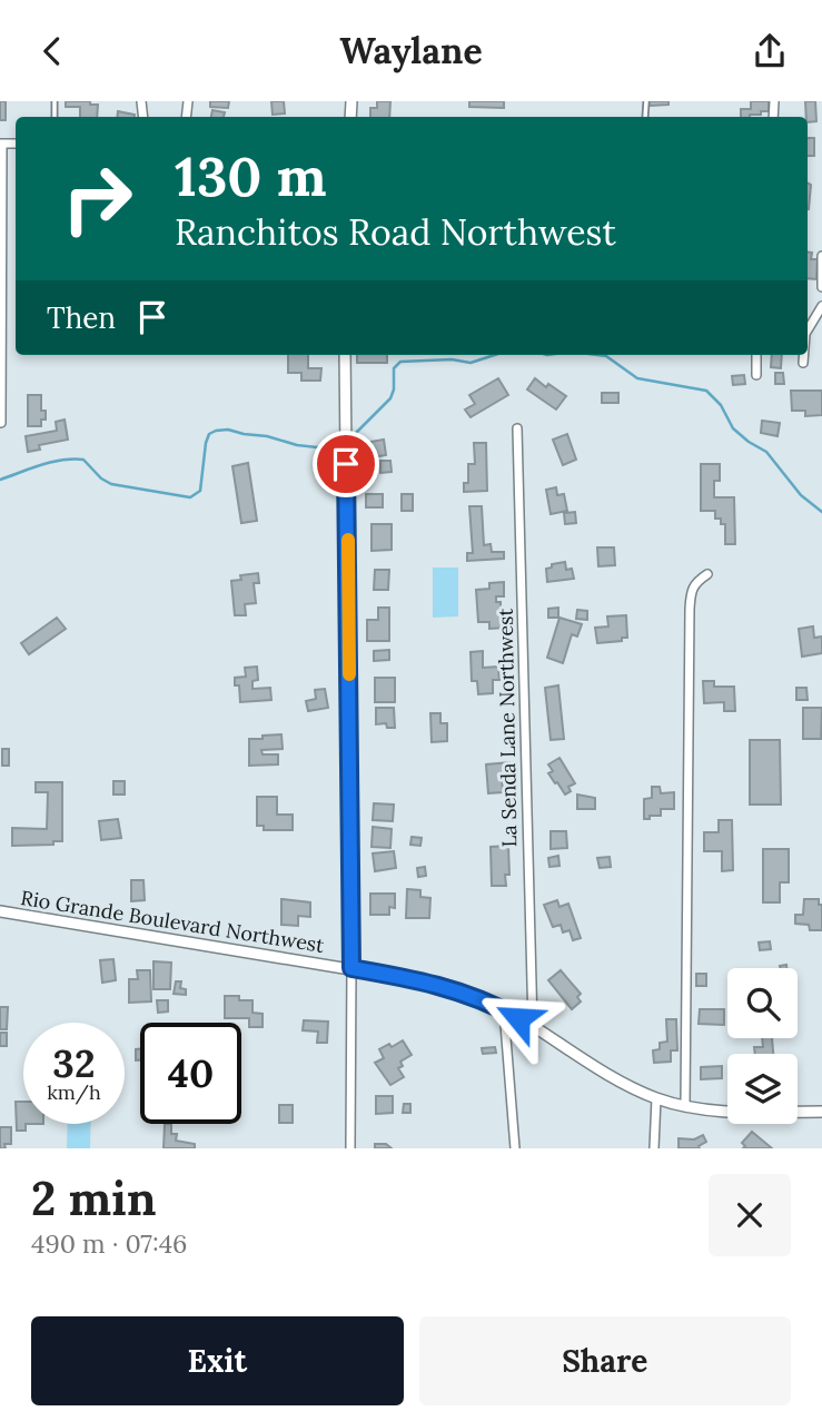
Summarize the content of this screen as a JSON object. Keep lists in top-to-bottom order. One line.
{"streets":{"street":["La Senda Lane Northwest","Rio Grande Boulevard Northwest"]},"crossings":[["La Senda Lane Northwest","Rio Grande Boulevard Northwest"]],"page":{"header":"Waylane","turn":["130 m","Ranchitos Road Northwest"],"then":"Then","speed":"32 km/h","limit":"40","heading":["2 min","490 m · 07:46"],"buttons":["Exit","Share"]}}
